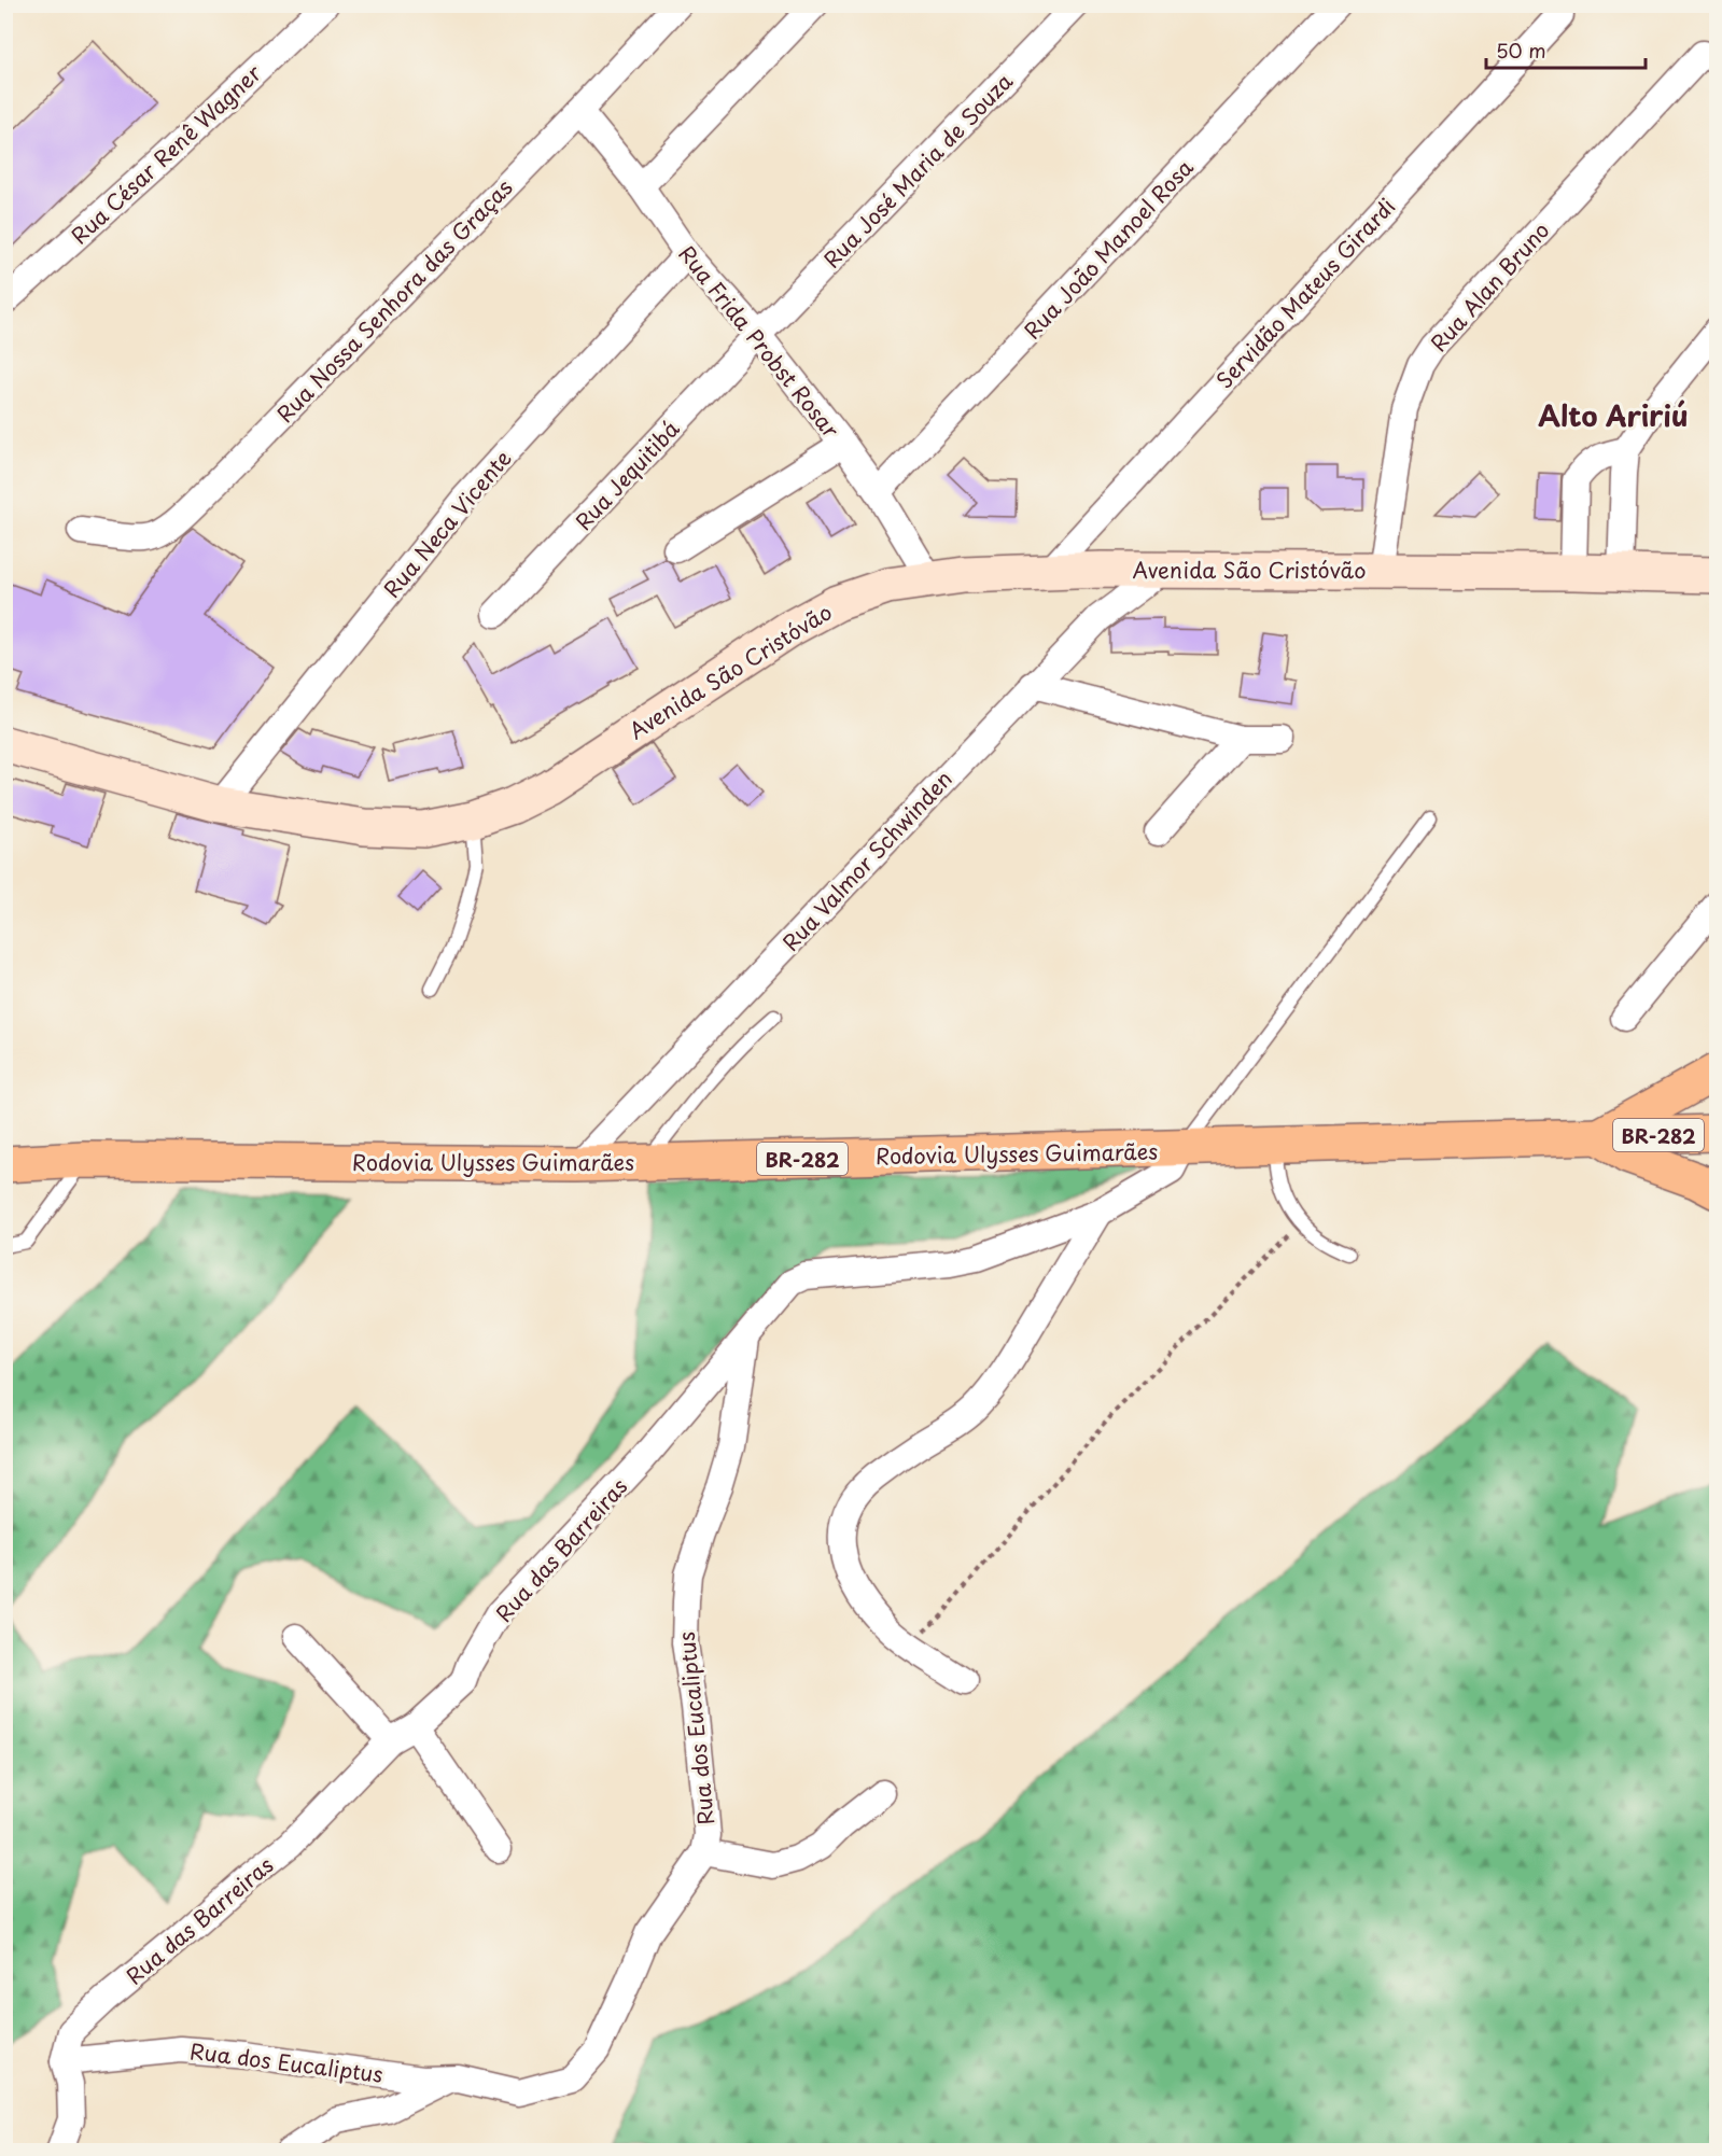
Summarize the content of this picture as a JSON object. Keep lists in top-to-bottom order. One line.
{"streets":{"highway":["BR-282","Rodovia Ulysses Guimarães"],"main road":["Avenida São Cristóvão"],"street":["Rua César Renê Wagner","Rua José Maria de Souza","Rua João Manoel Rosa","Rua Alan Bruno","Servidão Mateus Girardi","Rua Nossa Senhora das Graças","Rua Frida Probst Rosar","Rua Jequitibá","Rua Neca Vicente","Rua Valmor Schwinden","Rua das Barreiras","Rua dos Eucaliptus"]},"crossings":[["Rua José Maria de Souza","Rua Frida Probst Rosar"],["Rua José Maria de Souza","Rua Jequitibá"],["Rua João Manoel Rosa","Rua Frida Probst Rosar"],["Rua Alan Bruno","Avenida São Cristóvão"],["Servidão Mateus Girardi","Avenida São Cristóvão"],["Rua Nossa Senhora das Graças","Rua Frida Probst Rosar"],["Rua Frida Probst Rosar","Rua Jequitibá"],["Rua Frida Probst Rosar","Rua Neca Vicente"],["Rua Frida Probst Rosar","Avenida São Cristóvão"],["Rua Neca Vicente","Avenida São Cristóvão"],["Avenida São Cristóvão","Rua Valmor Schwinden"],["Rua Valmor Schwinden","Rodovia Ulysses Guimarães"],["Rodovia Ulysses Guimarães","Rua das Barreiras"],["Rua das Barreiras","Rua dos Eucaliptus"]],"districts":["Alto Aririú"],"scale_bar":"50 m"}
